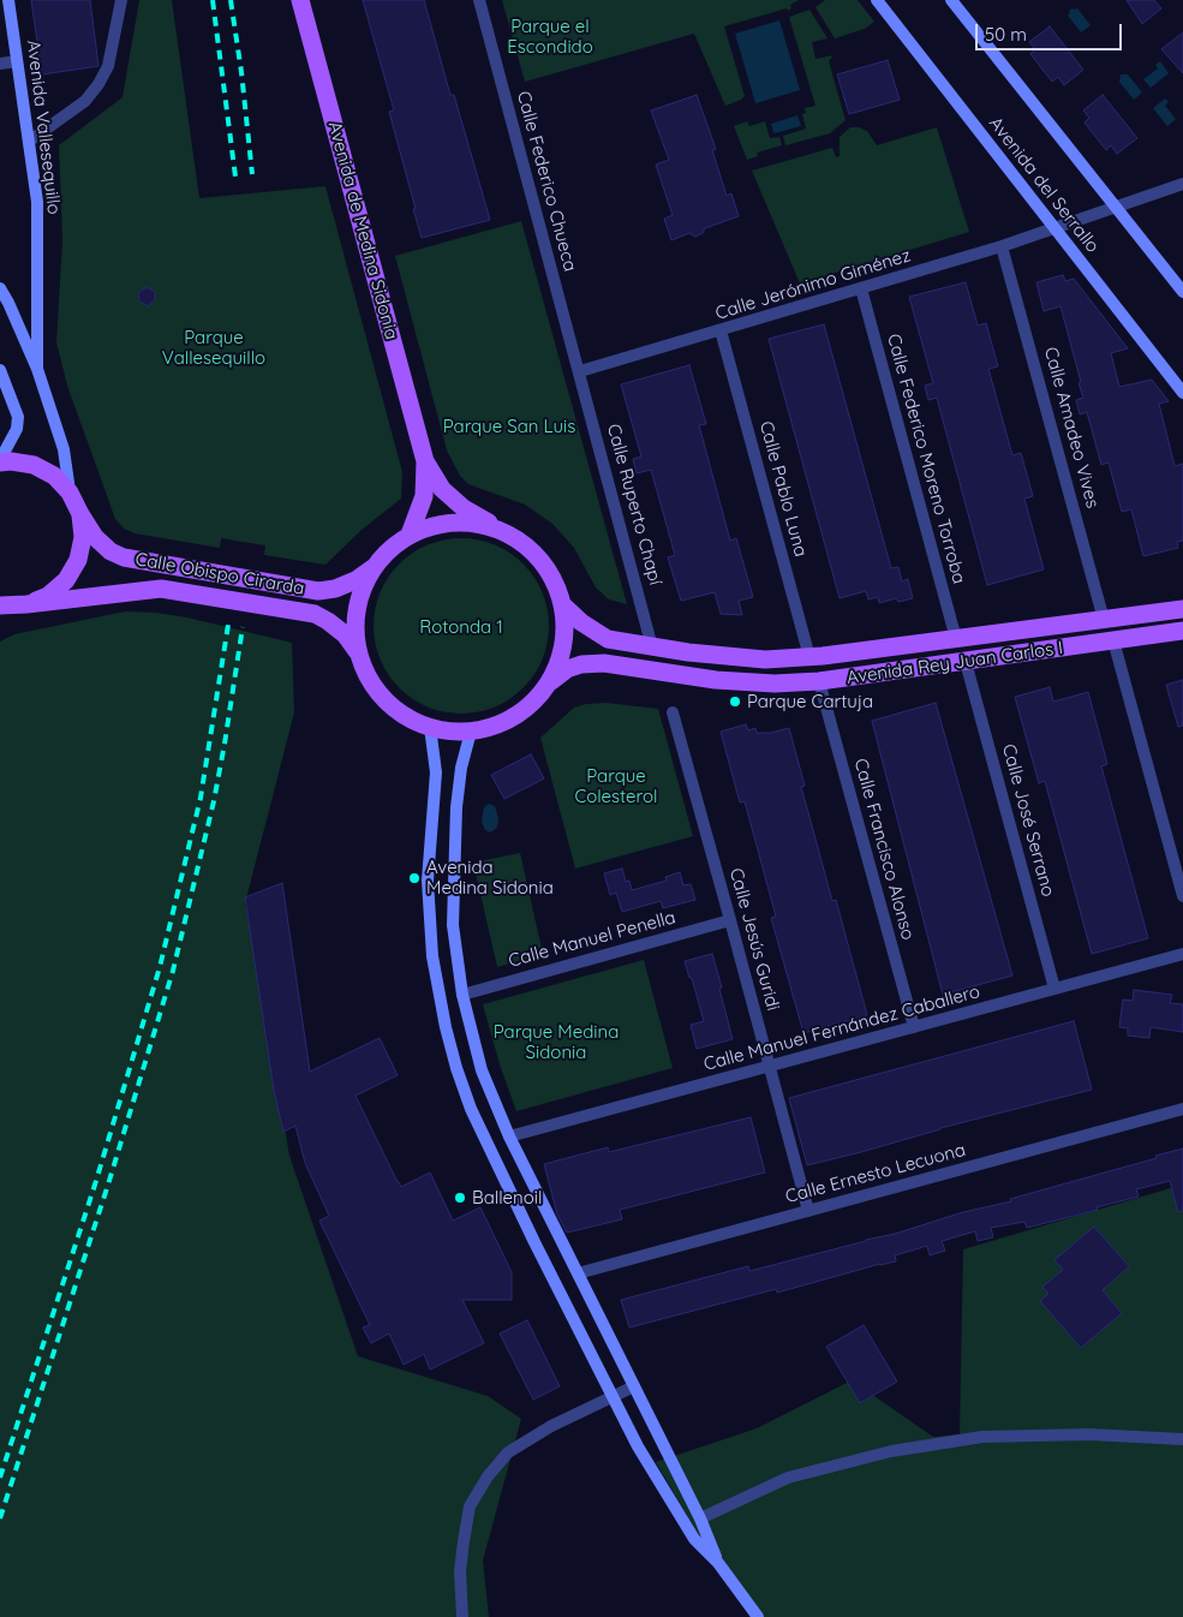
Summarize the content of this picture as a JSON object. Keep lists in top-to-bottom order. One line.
{"streets":{"main road":["Avenida Vallesequillo","Avenida del Serrallo","Avenida de Medina Sidonia","Calle Obispo Cirarda","Avenida Rey Juan Carlos I"],"street":["Calle Federico Chueca","Calle Jerónimo Giménez","Calle Amadeo Vives","Calle Federico Moreno Torroba","Calle Pablo Luna","Calle Ruperto Chapí","Calle José Serrano","Calle Francisco Alonso","Calle Manuel Penella","Calle Jesús Guridi","Calle Manuel Fernández Caballero","Calle Ernesto Lecuona"]},"crossings":[["Avenida Vallesequillo","Calle Obispo Cirarda"],["Calle Federico Chueca","Calle Jerónimo Giménez"],["Calle Federico Chueca","Calle Ruperto Chapí"],["Avenida del Serrallo","Calle Jerónimo Giménez"],["Avenida de Medina Sidonia","Calle Obispo Cirarda"],["Avenida de Medina Sidonia","Avenida Rey Juan Carlos I"],["Calle Jerónimo Giménez","Calle Amadeo Vives"],["Calle Jerónimo Giménez","Calle Federico Moreno Torroba"],["Calle Jerónimo Giménez","Calle Pablo Luna"],["Calle Jerónimo Giménez","Calle Ruperto Chapí"],["Calle Amadeo Vives","Avenida Rey Juan Carlos I"],["Calle Federico Moreno Torroba","Avenida Rey Juan Carlos I"],["Calle Pablo Luna","Avenida Rey Juan Carlos I"],["Calle Ruperto Chapí","Avenida Rey Juan Carlos I"],["Calle Obispo Cirarda","Avenida Rey Juan Carlos I"],["Avenida Rey Juan Carlos I","Calle José Serrano"],["Avenida Rey Juan Carlos I","Calle Francisco Alonso"],["Calle José Serrano","Calle Manuel Fernández Caballero"],["Calle Francisco Alonso","Calle Manuel Fernández Caballero"],["Calle Manuel Penella","Calle Jesús Guridi"],["Calle Jesús Guridi","Calle Manuel Fernández Caballero"],["Calle Jesús Guridi","Calle Ernesto Lecuona"]],"parks":["Parque el Escondido","Parque Vallesequillo","Parque San Luis","Rotonda 1","Parque Colesterol","Parque Medina Sidonia"],"places":["Parque Cartuja","Avenida Medina Sidonia","Ballenoil"],"scale_bar":"50 m"}
